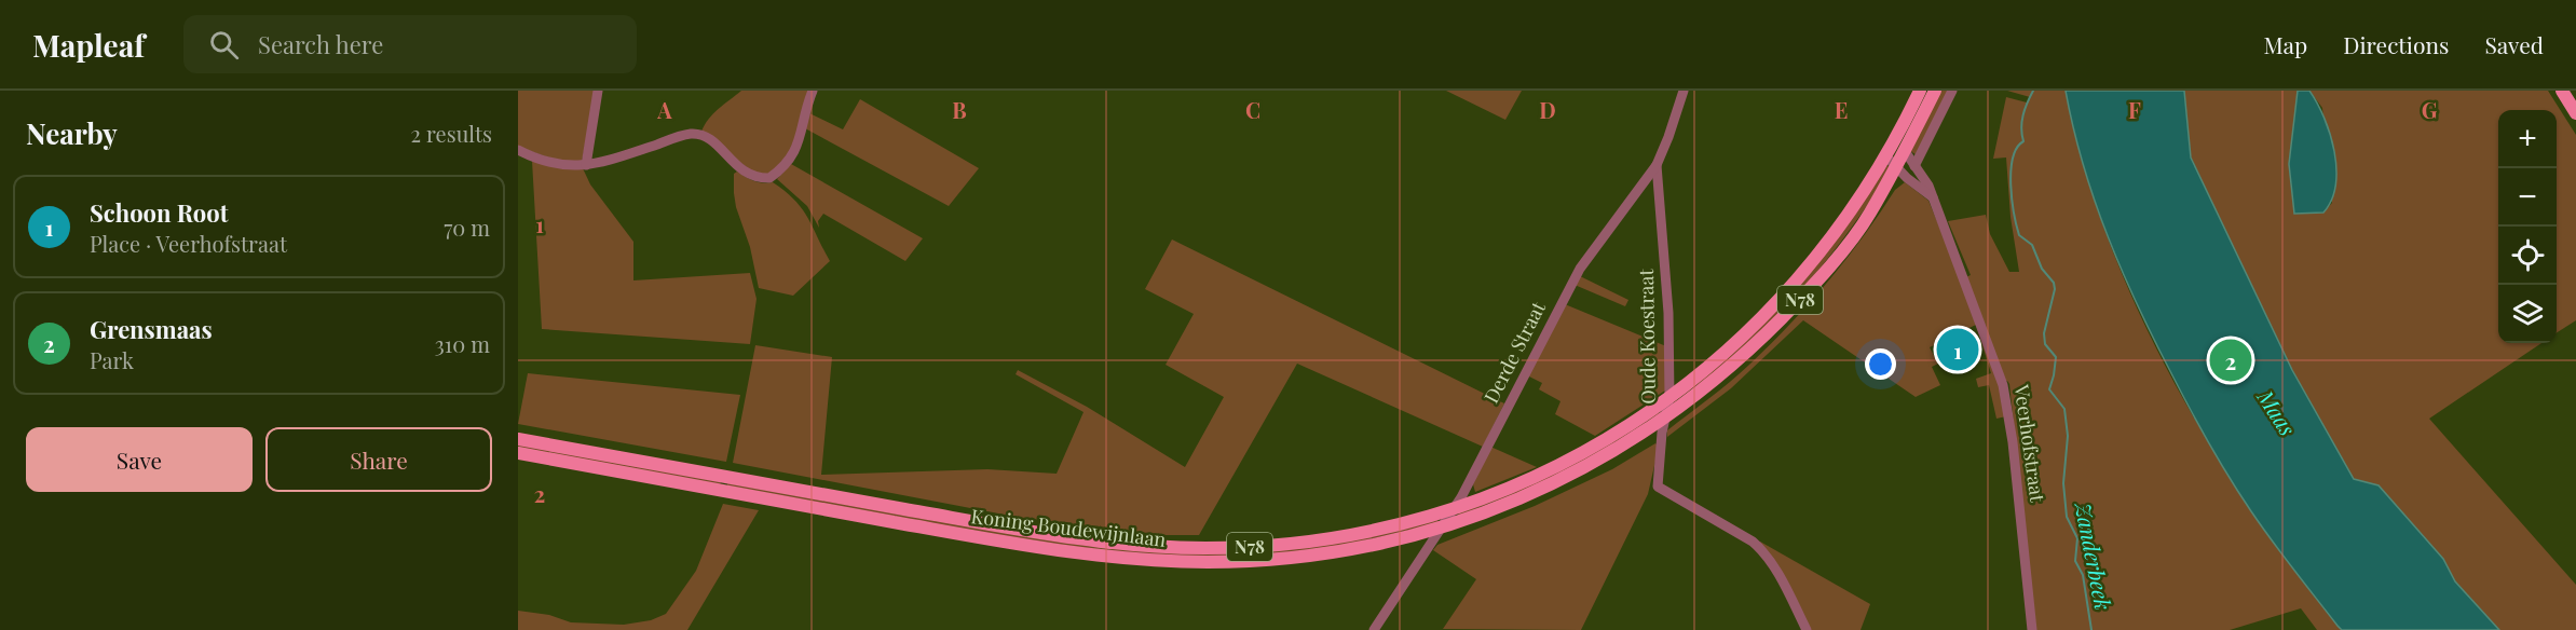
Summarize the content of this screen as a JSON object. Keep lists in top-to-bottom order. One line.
{"streets":{"main road":["N78","Koning Boudewijnlaan"],"street":["Oude Koestraat","Derde Straat","Veerhofstraat"]},"crossings":[["Oude Koestraat","Derde Straat"],["Oude Koestraat","Koning Boudewijnlaan"],["Derde Straat","Koning Boudewijnlaan"],["Veerhofstraat","Koning Boudewijnlaan"]],"water":["Maas","Zanderbeek"],"page":{"header":"Mapleaf","search":"Search here","nav":["Map","Directions","Saved"],"heading":["Nearby","2 results"],"map_buttons":["+","−"],"list":[{"mark":"1","name":"Schoon Root","note":"Place · Veerhofstraat","value":"70 m"},{"mark":"2","name":"Grensmaas","note":"Park","value":"310 m"}],"pins":["1","2"],"buttons":["Save","Share"]},"grid":{"columns":["A","B","C","D","E","F","G"],"rows":["1","2"]}}
